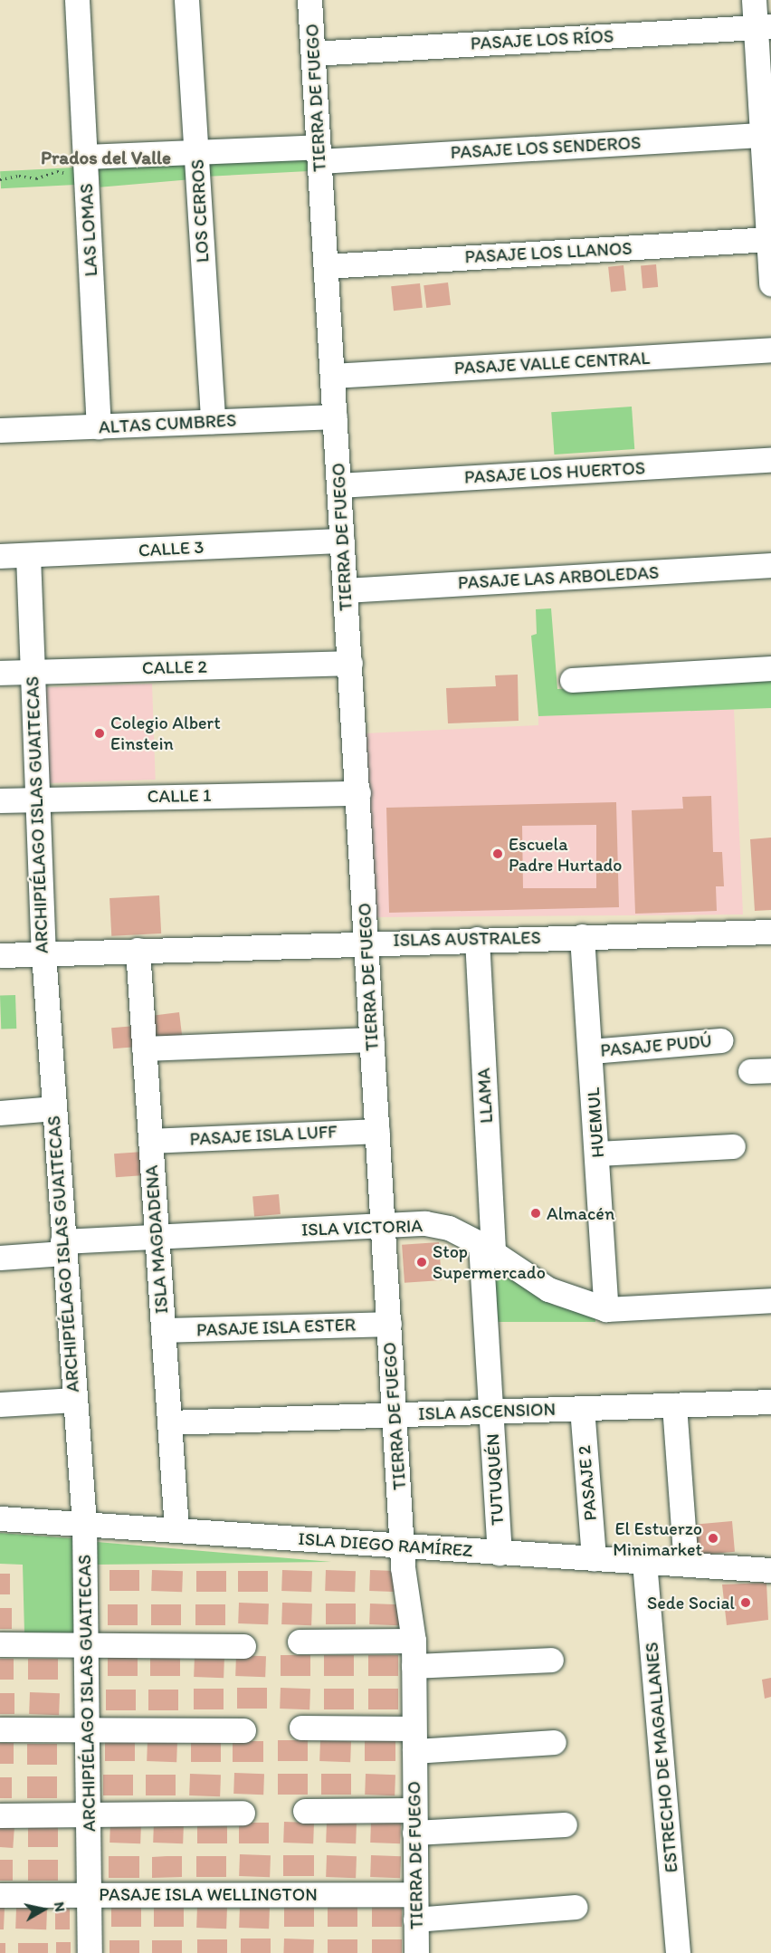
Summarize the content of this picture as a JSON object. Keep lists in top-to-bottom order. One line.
{"streets":{"street":["PASAJE LOS RÍOS","TIERRA DE FUEGO","PASAJE LOS SENDEROS","LOS CERROS","LAS LOMAS","PASAJE LOS LLANOS","PASAJE VALLE CENTRAL","ALTAS CUMBRES","PASAJE LOS HUERTOS","CALLE 3","PASAJE LAS ARBOLEDAS","CALLE 2","CALLE 1","ARCHIPIÉLAGO ISLAS GUAITECAS","ISLAS AUSTRALES","PASAJE PUDÚ","LLAMA","HUEMUL","PASAJE ISLA LUFF","ISLA VICTORIA","ISLA MAGDADENA","PASAJE ISLA ESTER","ISLA ASCENSION","TUTUQUÉN","PASAJE 2","ISLA DIEGO RAMÍREZ","ESTRECHO DE MAGALLANES","PASAJE ISLA WELLINGTON"]},"crossings":[["PASAJE LOS RÍOS","TIERRA DE FUEGO"],["TIERRA DE FUEGO","PASAJE LOS SENDEROS"],["TIERRA DE FUEGO","PASAJE LOS LLANOS"],["TIERRA DE FUEGO","PASAJE VALLE CENTRAL"],["TIERRA DE FUEGO","ALTAS CUMBRES"],["TIERRA DE FUEGO","PASAJE LOS HUERTOS"],["TIERRA DE FUEGO","CALLE 3"],["TIERRA DE FUEGO","PASAJE LAS ARBOLEDAS"],["TIERRA DE FUEGO","CALLE 2"],["TIERRA DE FUEGO","CALLE 1"],["TIERRA DE FUEGO","ISLAS AUSTRALES"],["TIERRA DE FUEGO","PASAJE ISLA LUFF"],["TIERRA DE FUEGO","ISLA VICTORIA"],["TIERRA DE FUEGO","PASAJE ISLA ESTER"],["TIERRA DE FUEGO","ISLA ASCENSION"],["TIERRA DE FUEGO","ISLA DIEGO RAMÍREZ"],["TIERRA DE FUEGO","PASAJE ISLA WELLINGTON"],["PASAJE LOS SENDEROS","LOS CERROS"],["PASAJE LOS SENDEROS","LAS LOMAS"],["LOS CERROS","ALTAS CUMBRES"],["LAS LOMAS","ALTAS CUMBRES"],["CALLE 3","ARCHIPIÉLAGO ISLAS GUAITECAS"],["CALLE 2","ARCHIPIÉLAGO ISLAS GUAITECAS"],["CALLE 1","ARCHIPIÉLAGO ISLAS GUAITECAS"],["ARCHIPIÉLAGO ISLAS GUAITECAS","ISLAS AUSTRALES"],["ARCHIPIÉLAGO ISLAS GUAITECAS","ISLA VICTORIA"],["ARCHIPIÉLAGO ISLAS GUAITECAS","ISLA DIEGO RAMÍREZ"],["ARCHIPIÉLAGO ISLAS GUAITECAS","PASAJE ISLA WELLINGTON"],["ISLAS AUSTRALES","LLAMA"],["ISLAS AUSTRALES","HUEMUL"],["ISLAS AUSTRALES","ISLA MAGDADENA"],["PASAJE PUDÚ","HUEMUL"],["LLAMA","ISLA VICTORIA"],["LLAMA","TUTUQUÉN"],["HUEMUL","ISLA VICTORIA"],["PASAJE ISLA LUFF","ISLA MAGDADENA"],["ISLA VICTORIA","ISLA MAGDADENA"],["ISLA VICTORIA","TUTUQUÉN"],["ISLA MAGDADENA","PASAJE ISLA ESTER"],["ISLA MAGDADENA","ISLA ASCENSION"],["ISLA MAGDADENA","ISLA DIEGO RAMÍREZ"],["ISLA ASCENSION","TUTUQUÉN"],["ISLA ASCENSION","PASAJE 2"],["TUTUQUÉN","ISLA DIEGO RAMÍREZ"],["PASAJE 2","ISLA DIEGO RAMÍREZ"],["ISLA DIEGO RAMÍREZ","ESTRECHO DE MAGALLANES"]],"districts":["Prados del Valle"],"places":["Colegio Albert Einstein","Escuela Padre Hurtado","Almacén","Stop Supermercado","El Estuerzo Minimarket","Sede Social"],"north":"right"}
